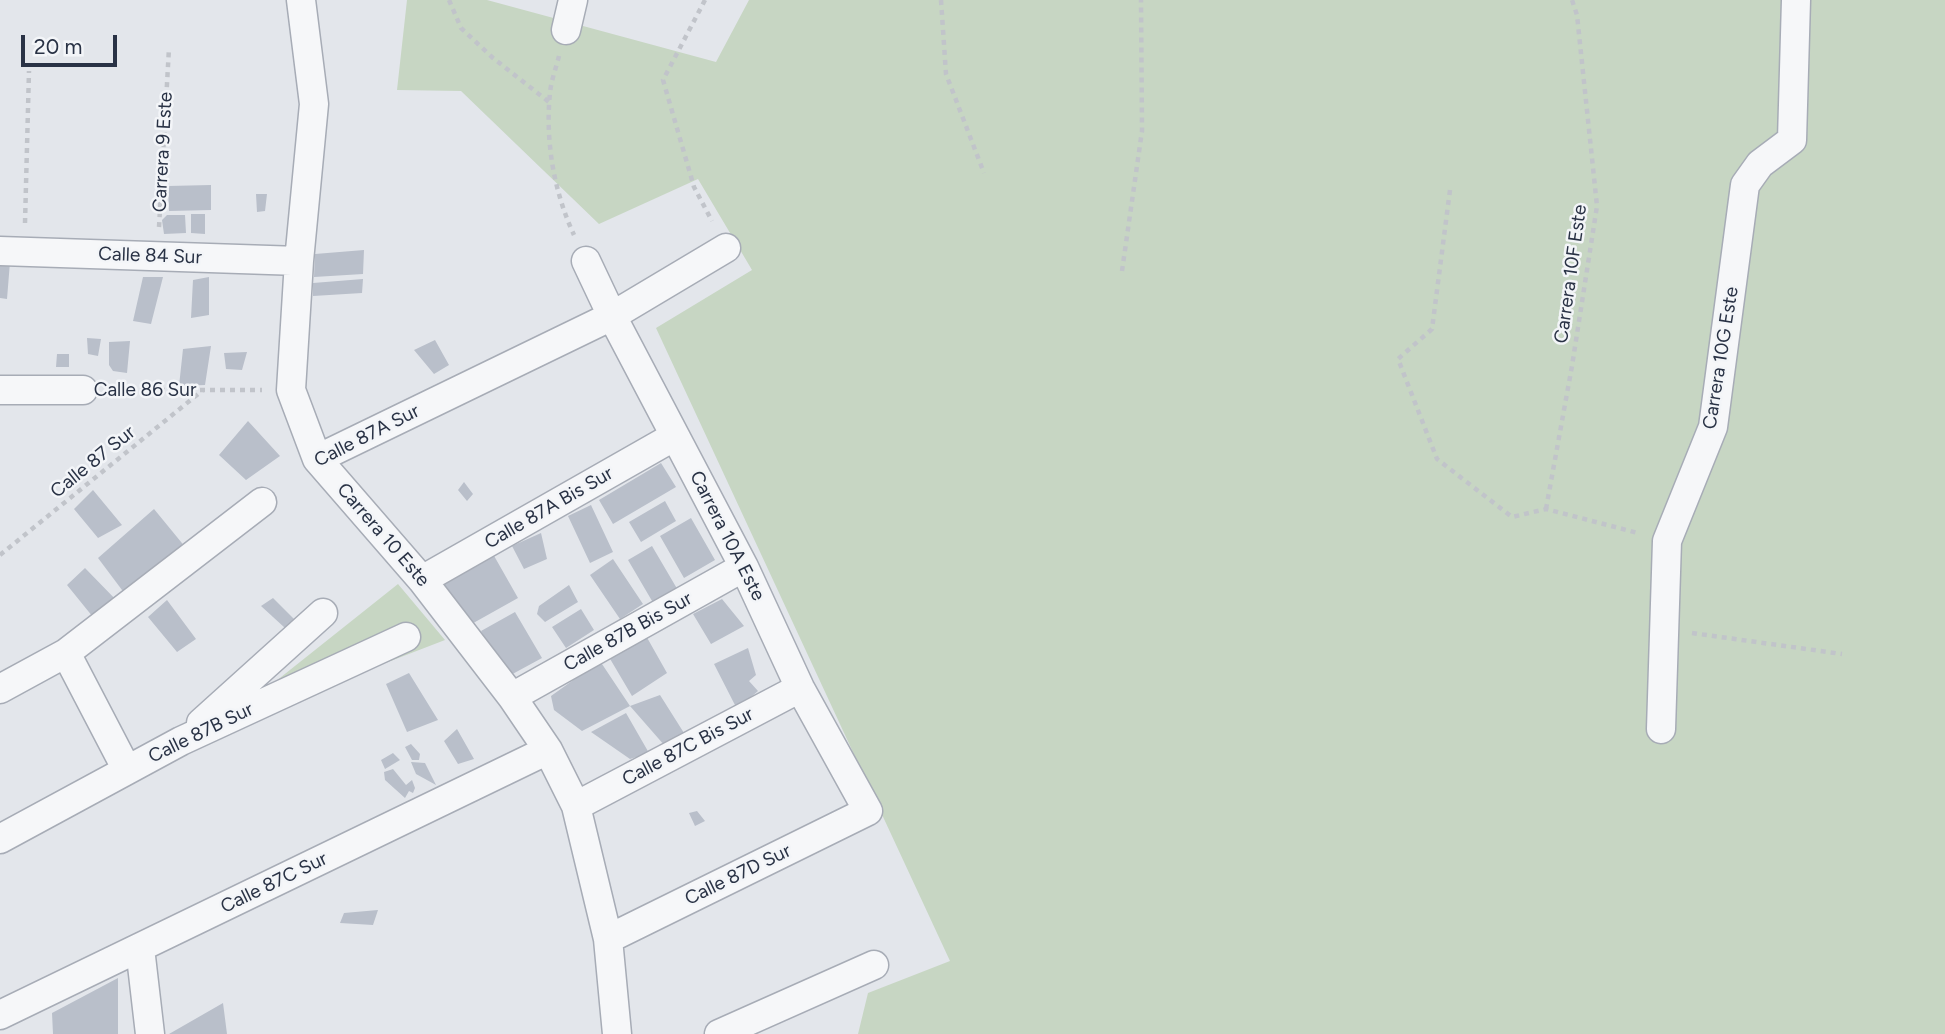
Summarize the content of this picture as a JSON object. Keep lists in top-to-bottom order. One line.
{"streets":{"street":["Calle 84 Sur","Carrera 10G Este","Calle 86 Sur","Calle 87A Sur","Calle 87A Bis Sur","Carrera 10 Este","Carrera 10A Este","Calle 87B Bis Sur","Calle 87B Sur","Calle 87C Bis Sur","Calle 87D Sur","Calle 87C Sur"],"path":["Carrera 9 Este","Carrera 10F Este","Calle 87 Sur"]},"crossings":[["Carrera 9 Este","Calle 84 Sur"],["Calle 84 Sur","Carrera 10 Este"],["Calle 86 Sur","Calle 87 Sur"],["Calle 86 Sur","Carrera 10 Este"],["Calle 87A Sur","Carrera 10 Este"],["Calle 87A Sur","Carrera 10A Este"],["Calle 87A Bis Sur","Carrera 10 Este"],["Calle 87A Bis Sur","Carrera 10A Este"],["Carrera 10 Este","Calle 87B Bis Sur"],["Carrera 10 Este","Calle 87C Bis Sur"],["Carrera 10 Este","Calle 87D Sur"],["Carrera 10 Este","Calle 87C Sur"],["Carrera 10A Este","Calle 87B Bis Sur"],["Carrera 10A Este","Calle 87C Bis Sur"],["Carrera 10A Este","Calle 87D Sur"]],"scale_bar":"20 m"}
